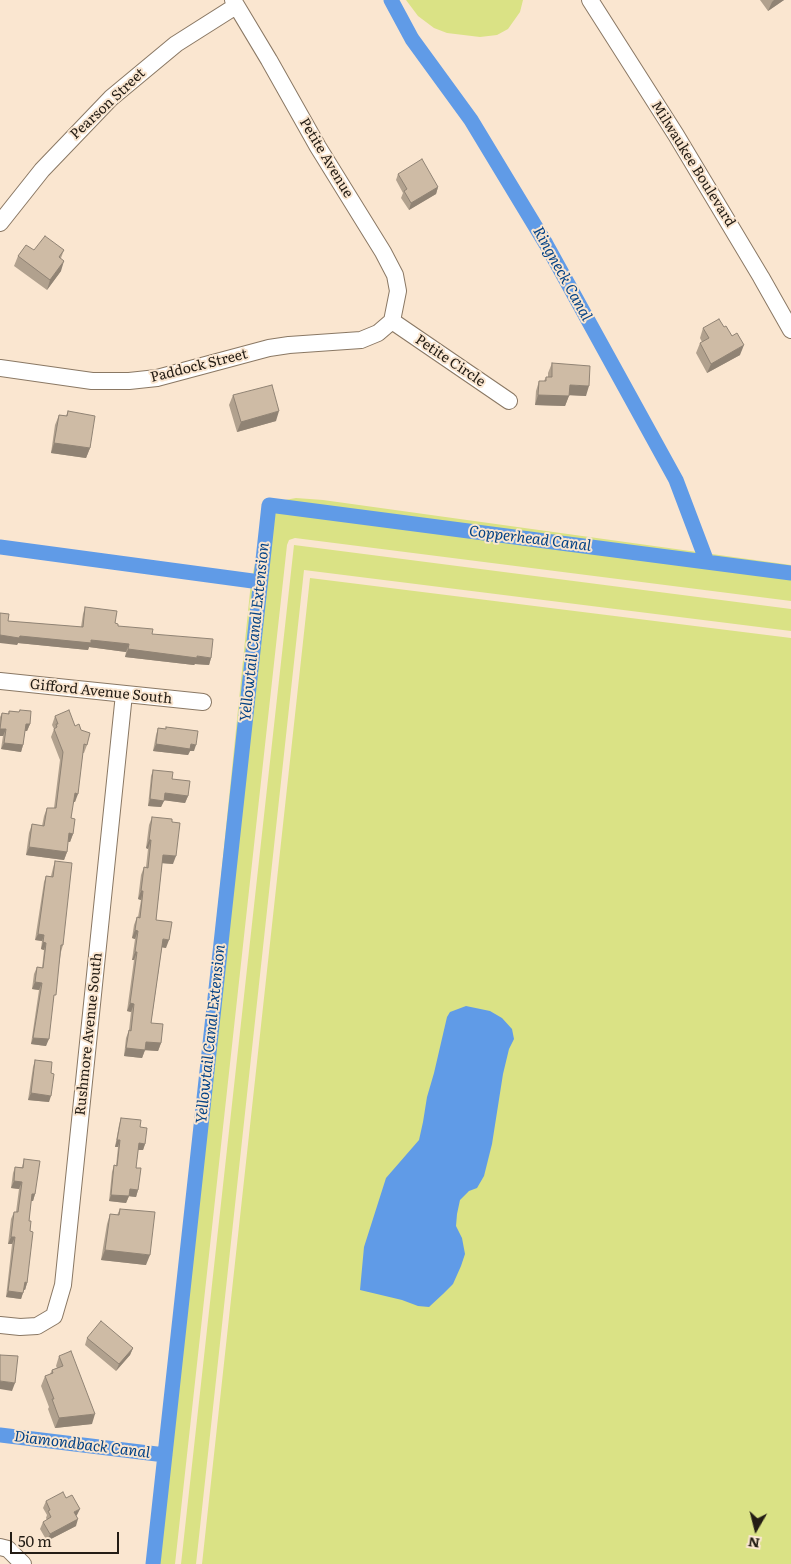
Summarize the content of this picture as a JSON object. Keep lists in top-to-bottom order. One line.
{"streets":{"street":["Pearson Street","Petite Avenue","Milwaukee Boulevard","Petite Circle","Paddock Street","Gifford Avenue South","Rushmore Avenue South"]},"crossings":[["Pearson Street","Petite Avenue"],["Petite Avenue","Petite Circle"],["Petite Avenue","Paddock Street"],["Petite Circle","Paddock Street"],["Gifford Avenue South","Rushmore Avenue South"]],"water":["Ringneck Canal","Copperhead Canal","Yellowtail Canal Extension","Diamondback Canal"],"scale_bar":"50 m","north":"bottom"}
